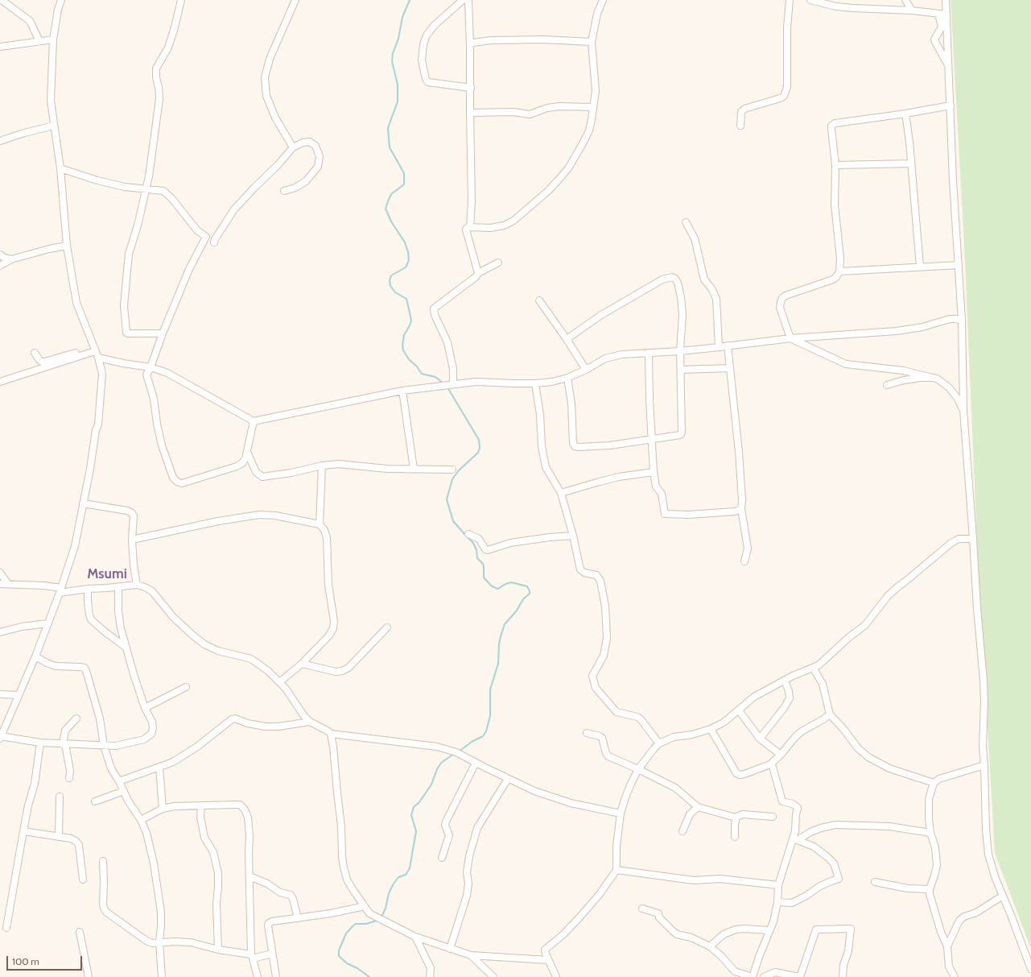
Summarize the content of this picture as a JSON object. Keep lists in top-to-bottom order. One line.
{"districts":["Msumi"],"scale_bar":"100 m"}
